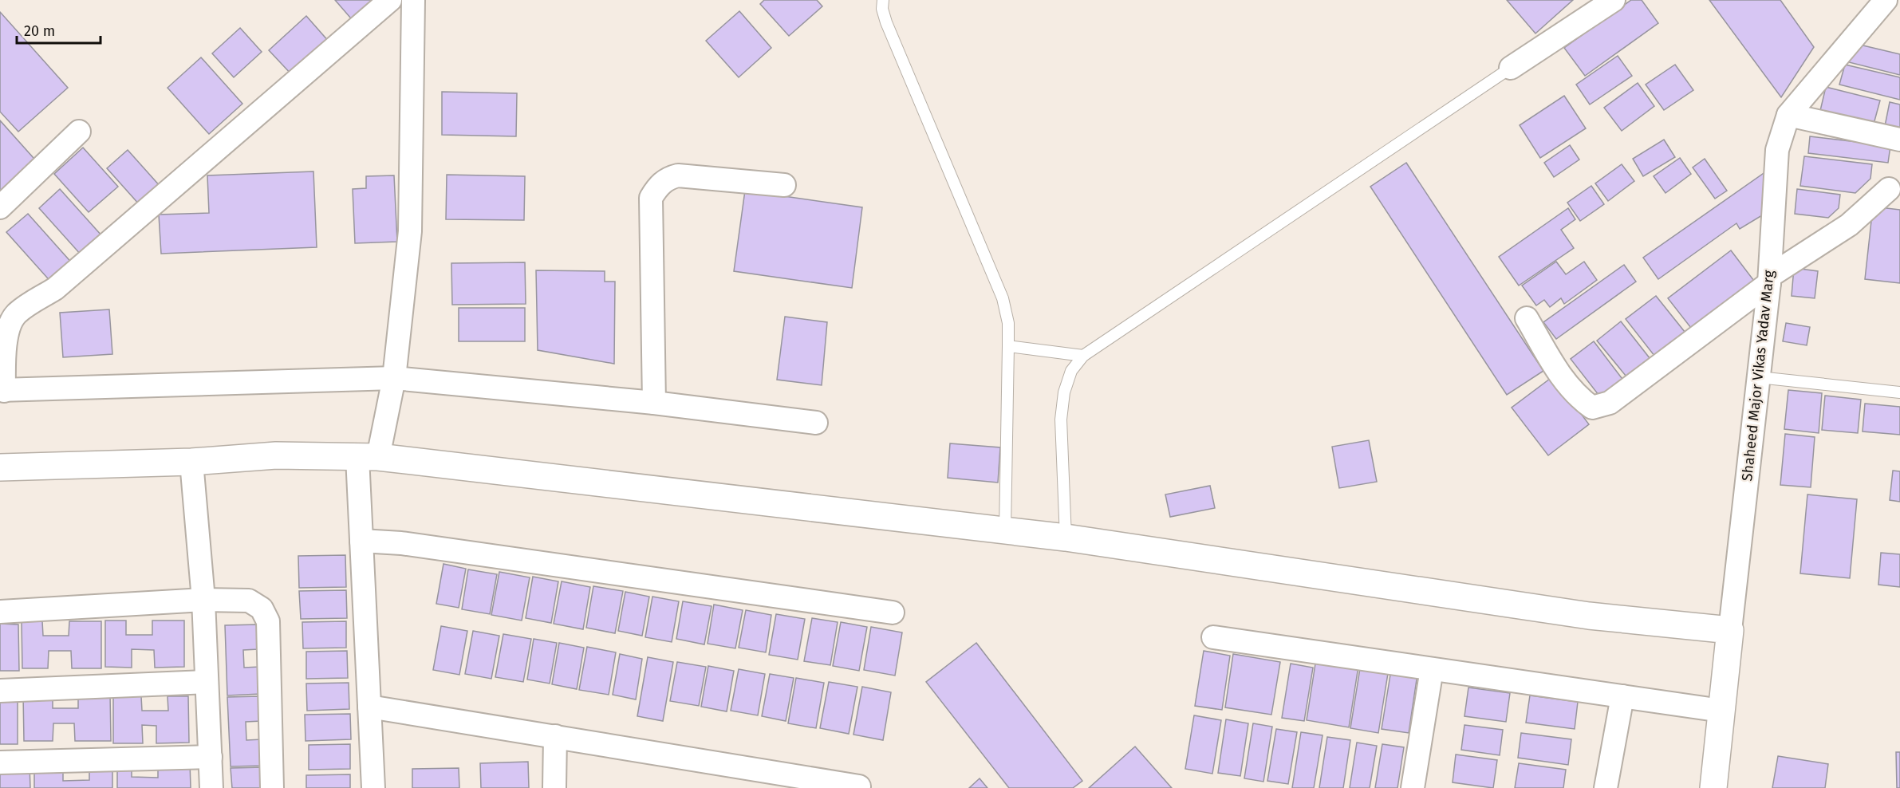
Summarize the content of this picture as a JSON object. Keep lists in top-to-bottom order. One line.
{"streets":{"street":["Shaheed Major Vikas Yadav Marg"]},"scale_bar":"20 m"}
